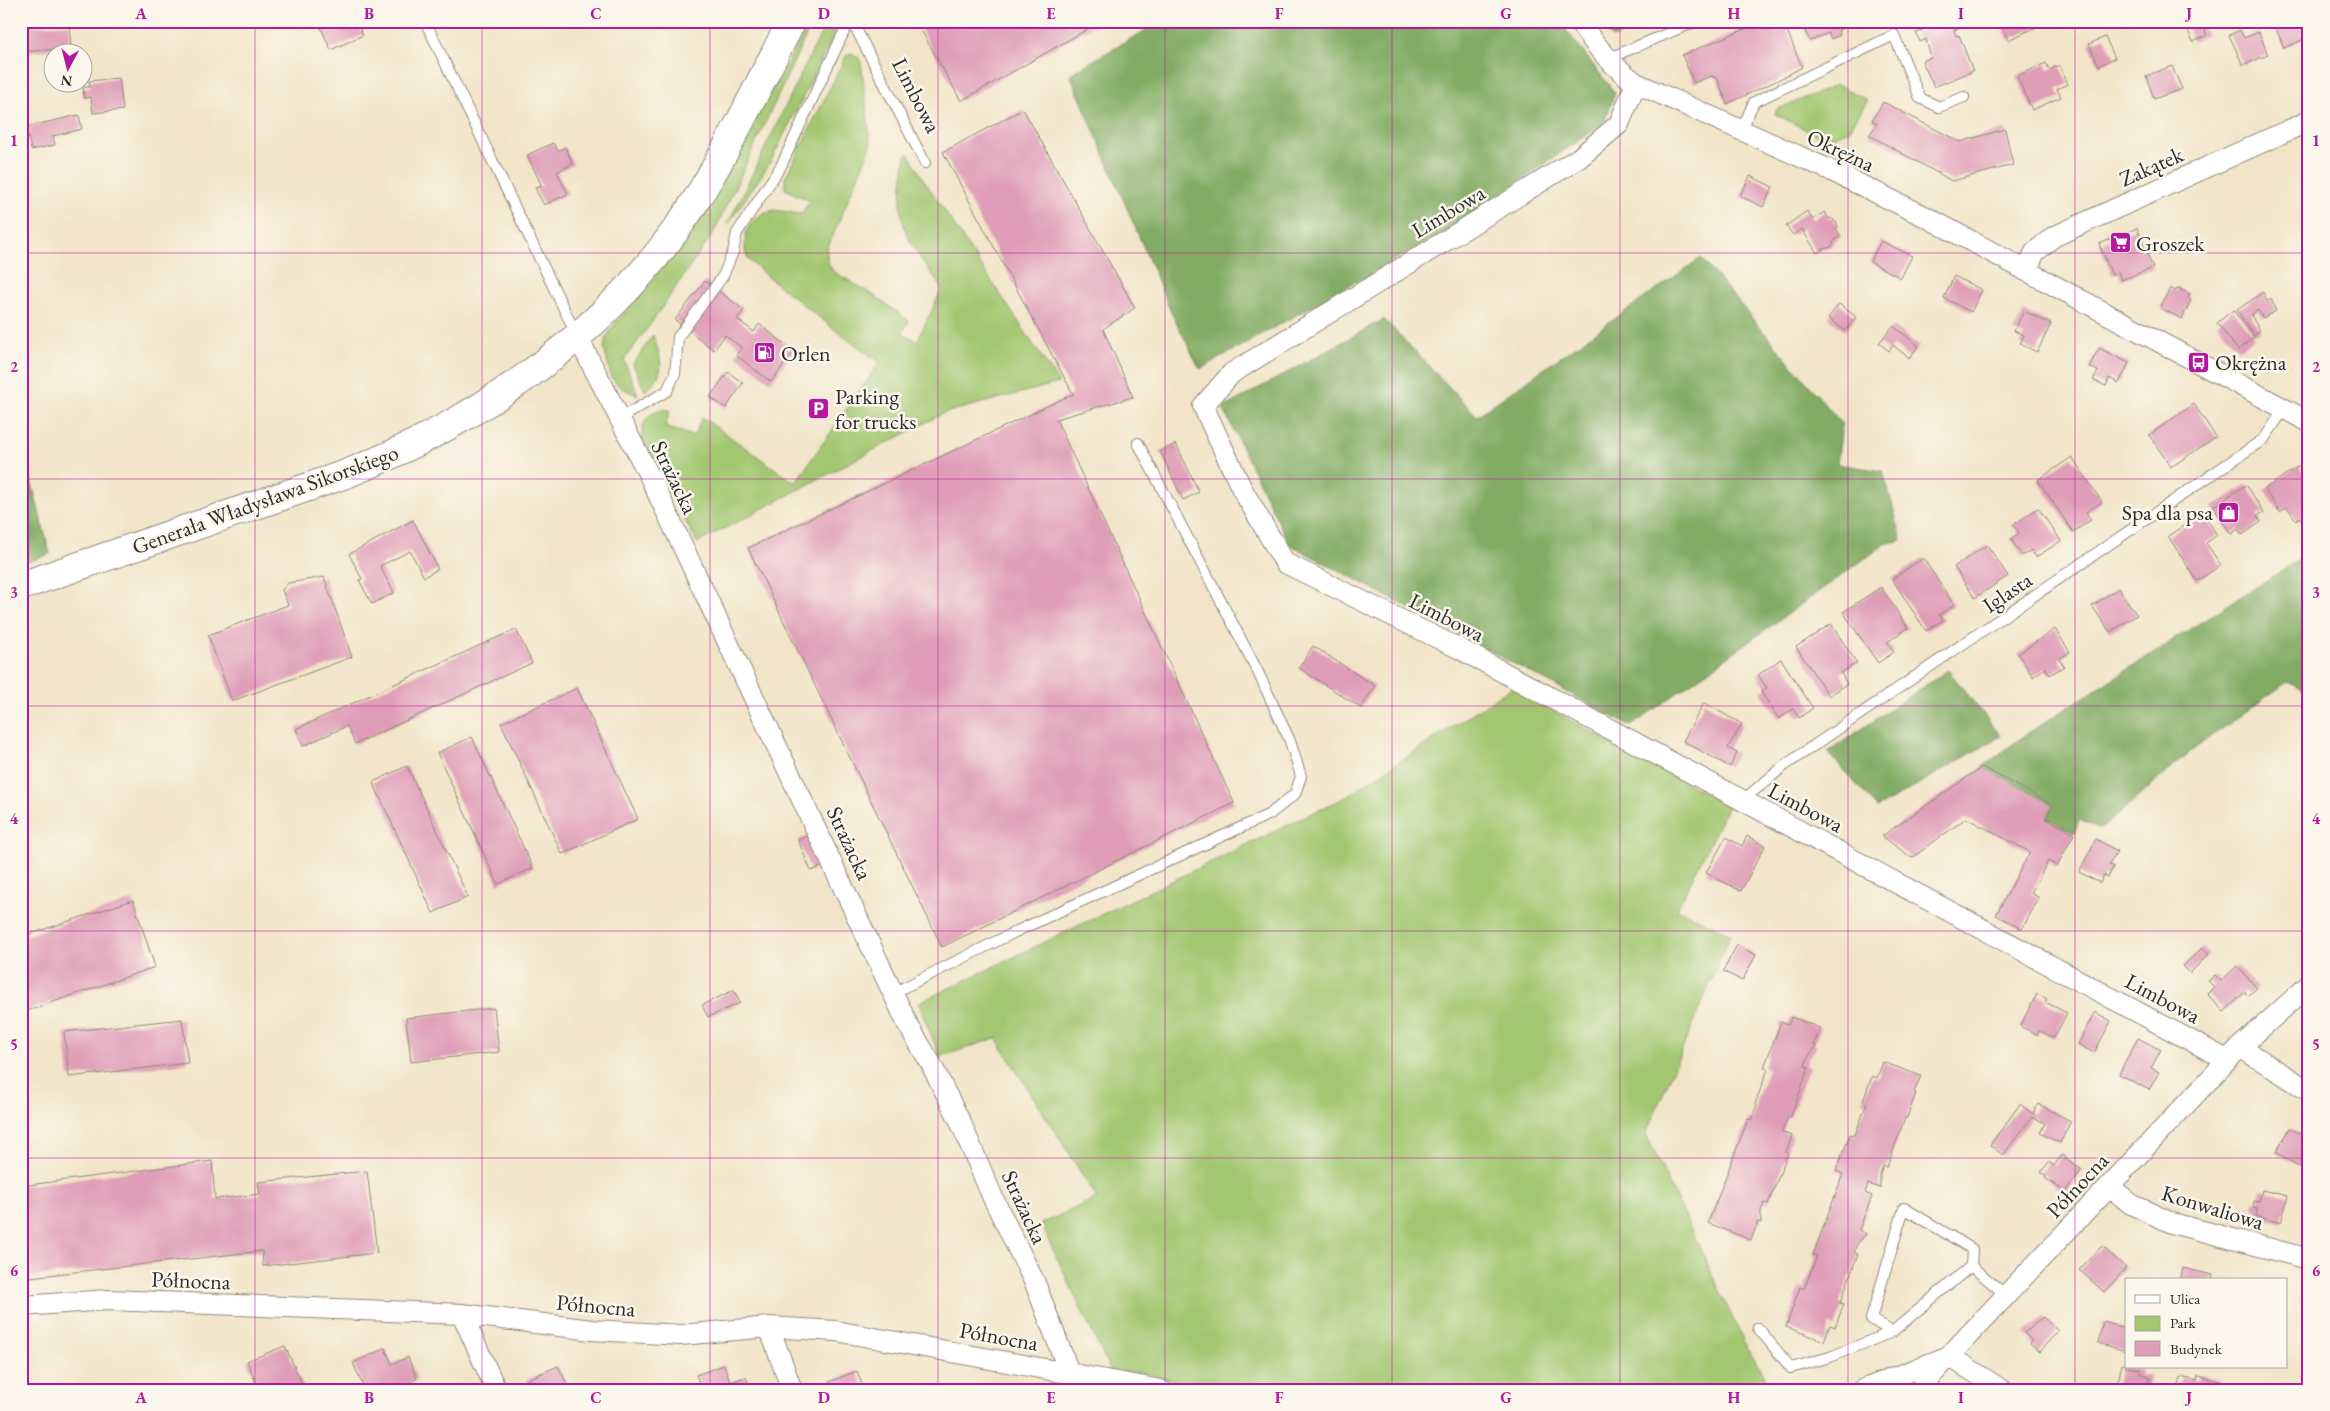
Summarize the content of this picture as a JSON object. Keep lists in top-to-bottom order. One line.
{"streets":{"main road":["Generała Władysława Sikorskiego"],"street":["Limbowa","Okrężna","Zakątek","Strażacka","Północna","Konwaliowa"],"lane":["Iglasta"]},"crossings":[["Limbowa","Okrężna"],["Limbowa","Iglasta"],["Limbowa","Północna"],["Okrężna","Zakątek"],["Okrężna","Iglasta"],["Strażacka","Generała Władysława Sikorskiego"],["Strażacka","Północna"],["Północna","Konwaliowa"]],"places":{"supermarket":["Groszek"],"fuel station":["Orlen"],"bus stop":["Okrężna"],"parking":["Parking for trucks"],"shop":["Spa dla psa"]},"legend":["Ulica","Park","Budynek"],"north":"bottom","grid":{"columns":["A","B","C","D","E","F","G","H","I","J"],"rows":["1","2","3","4","5","6"]}}
